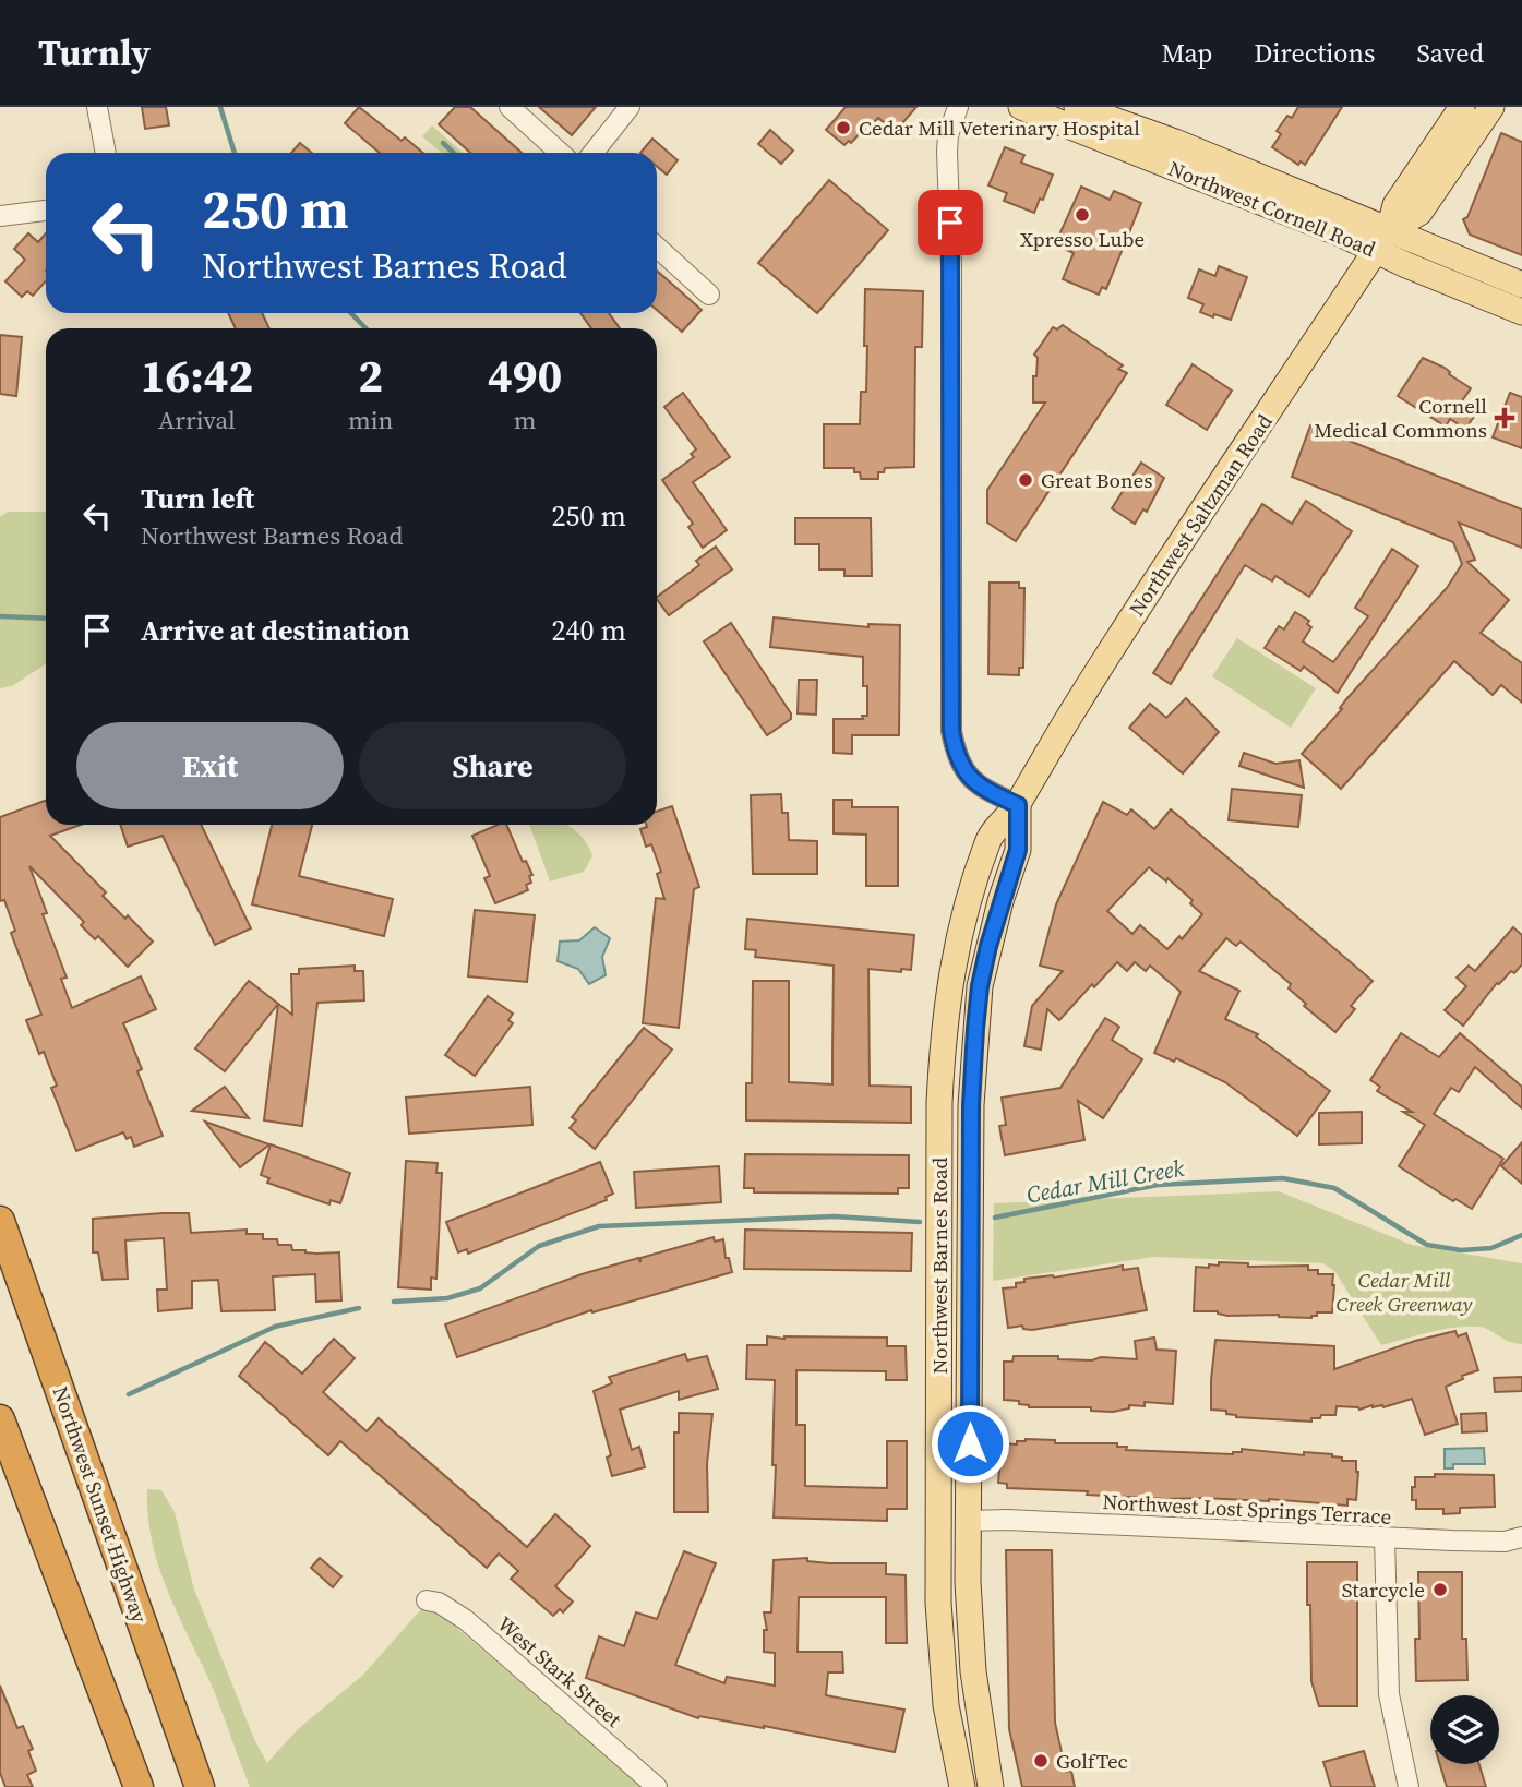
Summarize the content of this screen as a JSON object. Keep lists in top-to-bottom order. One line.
{"streets":{"highway":["Northwest Sunset Highway"],"main road":["Northwest Cornell Road","Northwest Saltzman Road","Northwest Barnes Road"],"street":["Northwest Lost Springs Terrace","West Stark Street"]},"crossings":[["Northwest Cornell Road","Northwest Saltzman Road"],["Northwest Saltzman Road","Northwest Barnes Road"],["Northwest Barnes Road","Northwest Lost Springs Terrace"]],"water":["Cedar Mill Creek"],"parks":["Cedar Mill Creek Greenway"],"places":{"other":["Cedar Mill Veterinary Hospital","Xpresso Lube","Great Bones","Starcycle","GolfTec"],"health":["Cornell Medical Commons"]},"page":{"header":"Turnly","nav":["Map","Directions","Saved"],"turn":["250 m","Northwest Barnes Road"],"eta":["16:42","Arrival","2","min","490","m"],"list":[{"name":"Turn left","note":"Northwest Barnes Road","value":"250 m"},{"name":"Arrive at destination","value":"240 m"}],"buttons":["Exit","Share"]}}
